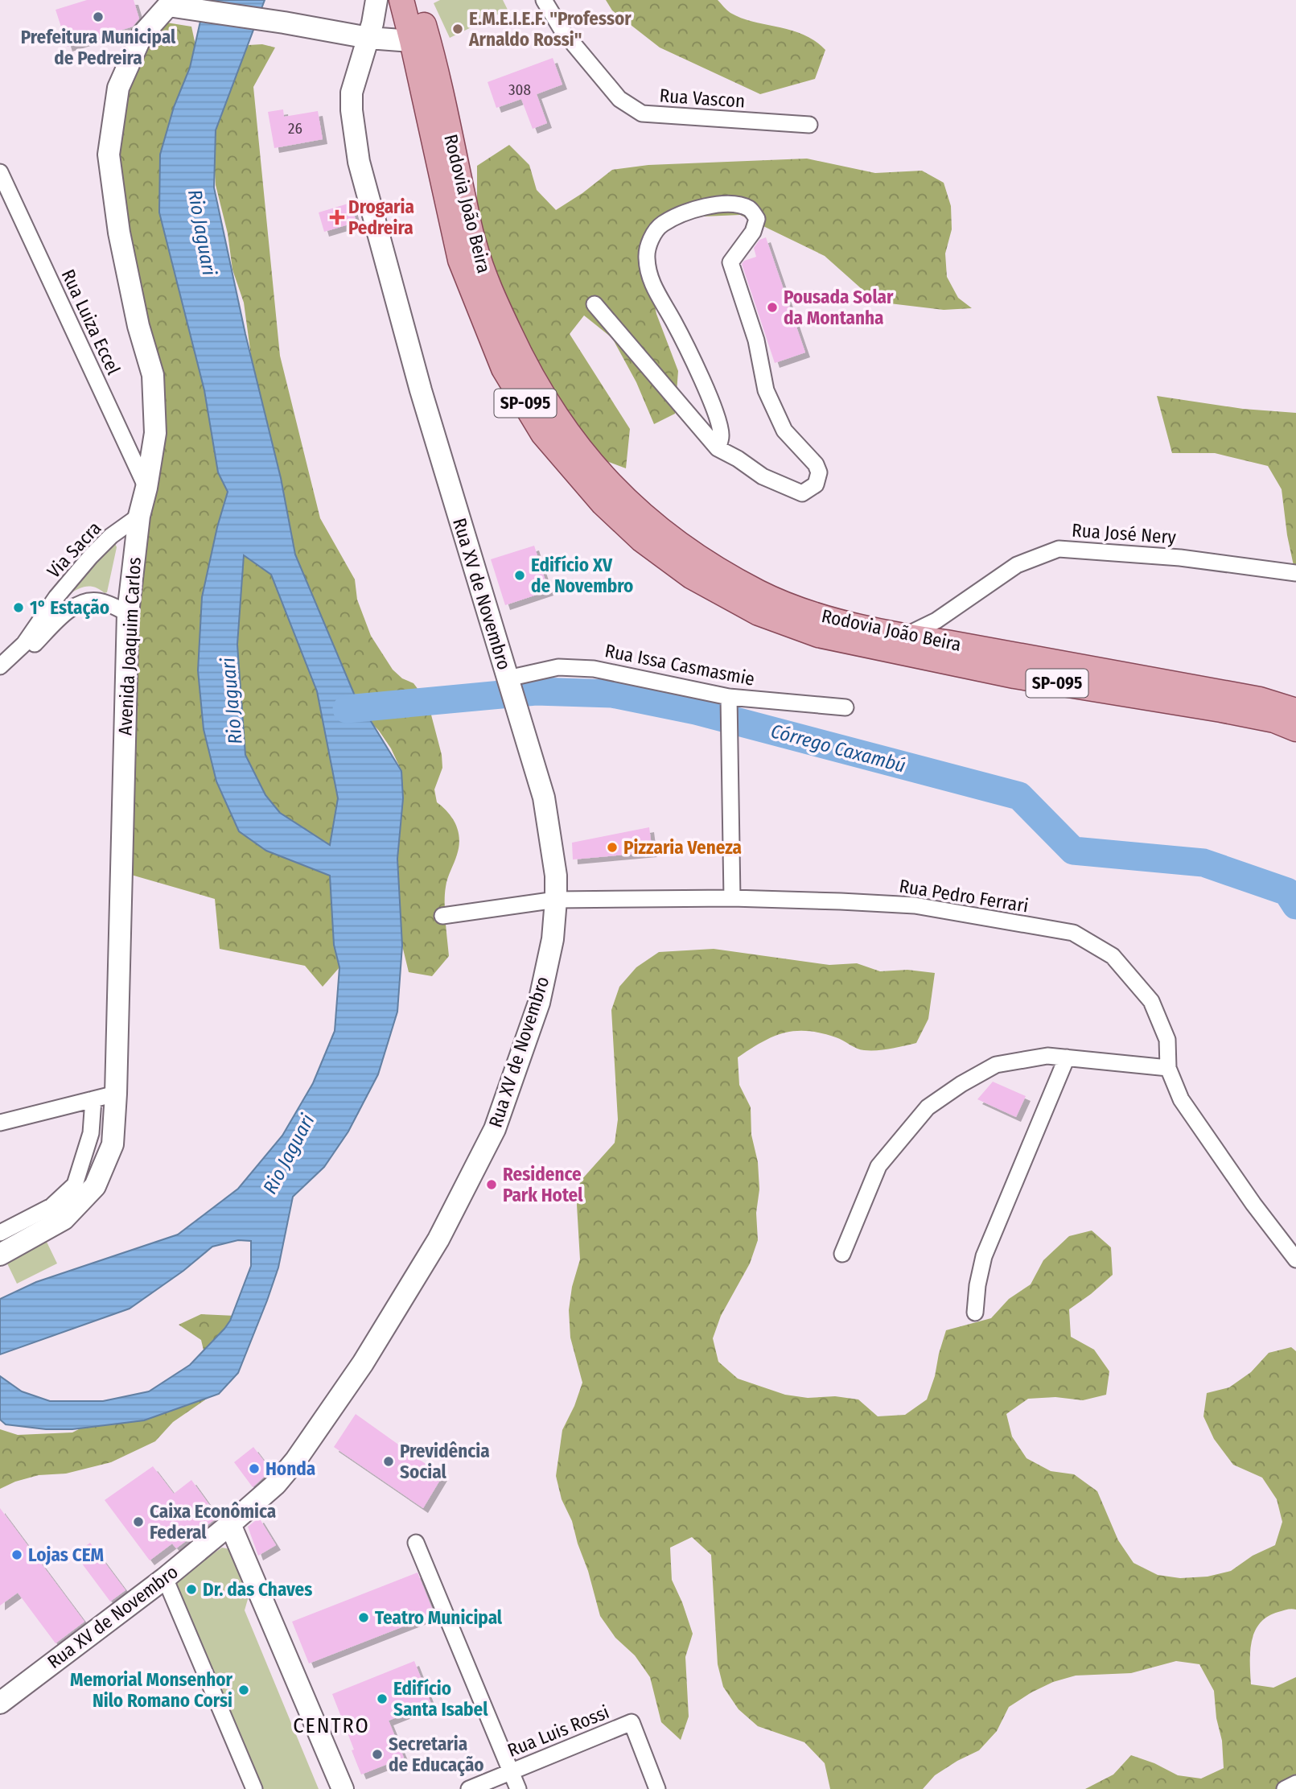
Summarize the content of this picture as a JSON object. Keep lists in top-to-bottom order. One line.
{"streets":{"main road":["Rodovia João Beira","SP-095","Rua XV de Novembro","Avenida Joaquim Carlos"],"street":["Rua Vascon","Rua Luiza Eccel","Rua José Nery","Via Sacra","Rua Issa Casmasmie","Rua Pedro Ferrari","Rua Luis Rossi"]},"crossings":[["Rodovia João Beira","SP-095"],["Rodovia João Beira","Rua José Nery"],["Rua Luiza Eccel","Avenida Joaquim Carlos"],["Via Sacra","Avenida Joaquim Carlos"],["Rua XV de Novembro","Rua Issa Casmasmie"],["Rua XV de Novembro","Rua Pedro Ferrari"]],"districts":["CENTRO"],"water":["Rio Jaguari","Córrego Caxambú"],"places":{"other":["Prefeitura Municipal de Pedreira","E.M.E.I.E.F. \"Professor Arnaldo Rossi\"","Pousada Solar da Montanha","Edifício XV de Novembro","1° Estação","Pizzaria Veneza","Residence Park Hotel","Previdência Social","Honda","Caixa Econômica Federal","Lojas CEM","Dr. das Chaves","Teatro Municipal","Memorial Monsenhor Nilo Romano Corsi","Edifício Santa Isabel","Secretaria de Educação"],"health":["Drogaria Pedreira"]},"house_numbers":["308","26"]}
